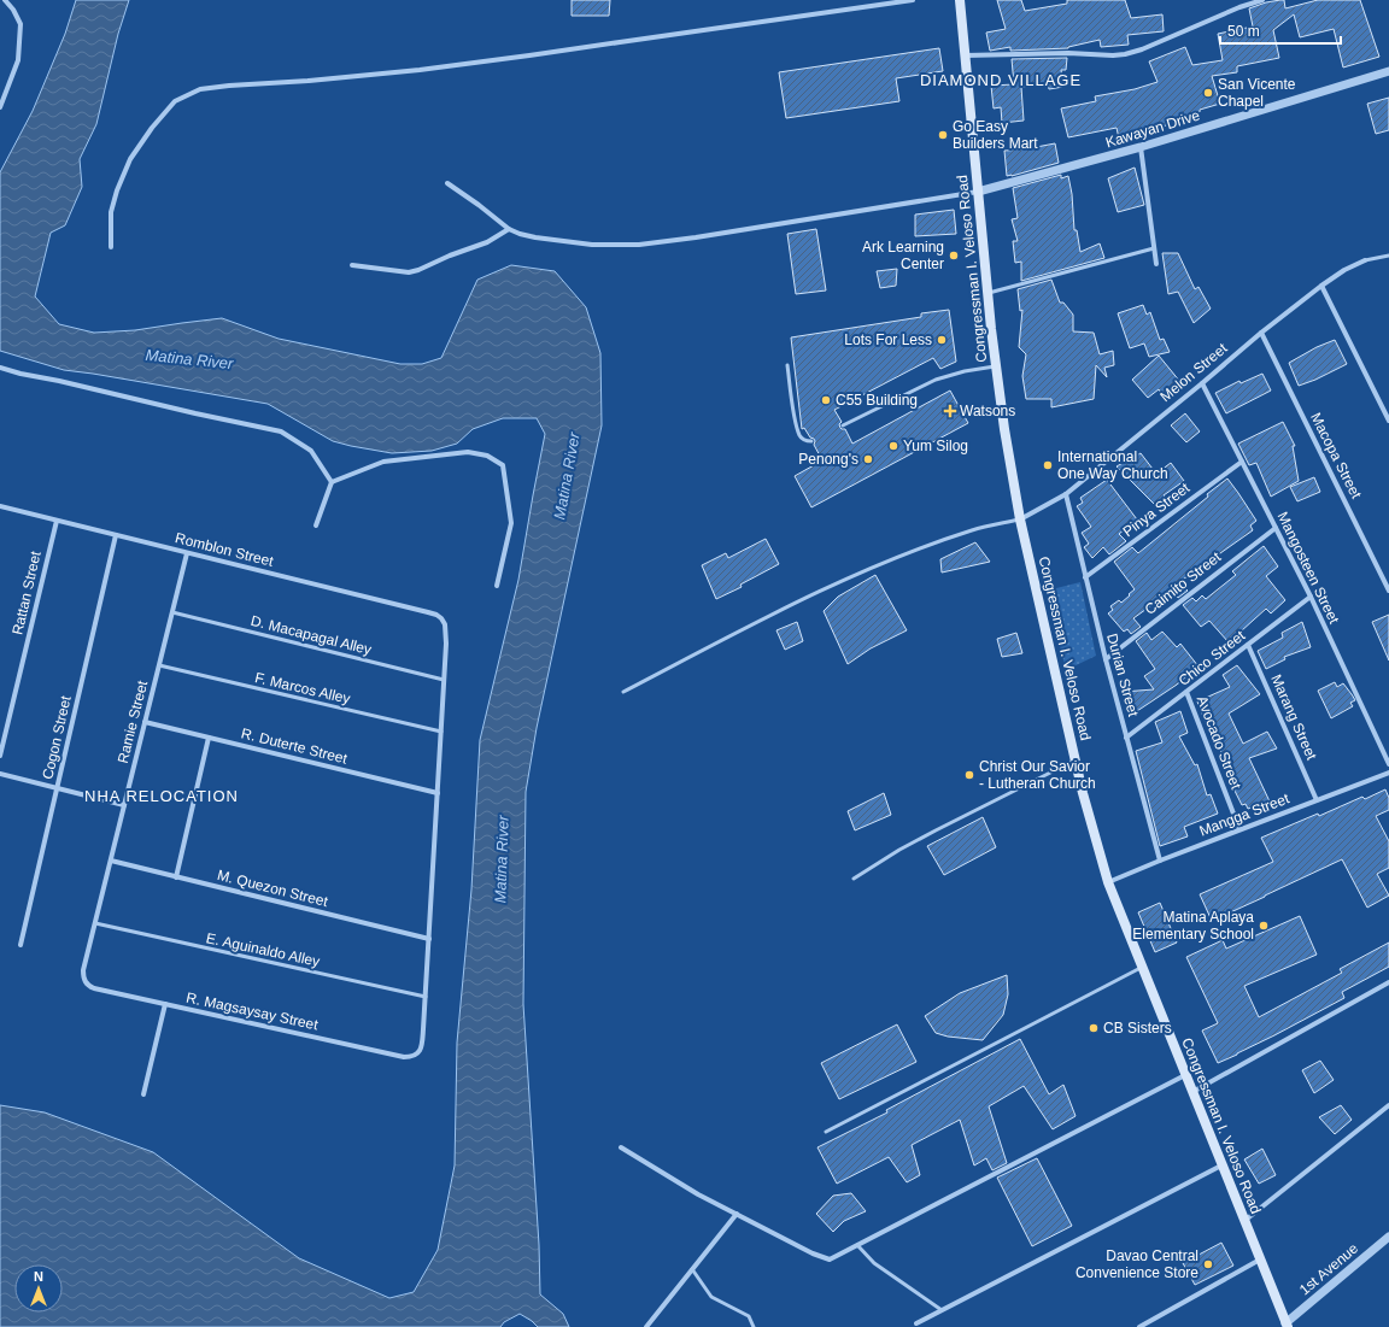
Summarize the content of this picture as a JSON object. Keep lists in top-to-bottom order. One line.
{"streets":{"main road":["Congressman I. Veloso Road"],"street":["Kawayan Drive","Melon Street","Macopa Street","Pinya Street","Romblon Street","Mangosteen Street","Caimito Street","Rattan Street","Chico Street","Durian Street","Marang Street","Ramie Street","Cogon Street","Avocado Street","R. Duterte Street","Mangga Street","M. Quezon Street","R. Magsaysay Street","1st Avenue"],"lane":["D. Macapagal Alley","F. Marcos Alley","E. Aguinaldo Alley"]},"crossings":[["Kawayan Drive","Congressman I. Veloso Road"],["Congressman I. Veloso Road","Melon Street"],["Congressman I. Veloso Road","Mangga Street"],["Congressman I. Veloso Road","1st Avenue"],["Melon Street","Macopa Street"],["Melon Street","Mangosteen Street"],["Melon Street","Durian Street"],["Pinya Street","Mangosteen Street"],["Pinya Street","Durian Street"],["Romblon Street","Rattan Street"],["Romblon Street","D. Macapagal Alley"],["Romblon Street","Ramie Street"],["Romblon Street","Cogon Street"],["Mangosteen Street","Caimito Street"],["Mangosteen Street","Chico Street"],["Caimito Street","Durian Street"],["D. Macapagal Alley","Ramie Street"],["Chico Street","Durian Street"],["Chico Street","Marang Street"],["Chico Street","Avocado Street"],["Durian Street","Mangga Street"],["F. Marcos Alley","Ramie Street"],["Marang Street","Mangga Street"],["Ramie Street","R. Duterte Street"],["Ramie Street","M. Quezon Street"],["Ramie Street","E. Aguinaldo Alley"],["Ramie Street","R. Magsaysay Street"],["Avocado Street","Mangga Street"],["E. Aguinaldo Alley","R. Magsaysay Street"]],"districts":["DIAMOND VILLAGE","NHA RELOCATION"],"water":["Matina River"],"places":{"other":["San Vicente Chapel","Go Easy Builders Mart","Ark Learning Center","Lots For Less","C55 Building","Yum Silog","Penong's","International One Way Church","Christ Our Savior - Lutheran Church","Matina Aplaya Elementary School","CB Sisters","Davao Central Convenience Store"],"health":["Watsons"]},"scale_bar":"50 m","north":"top"}
